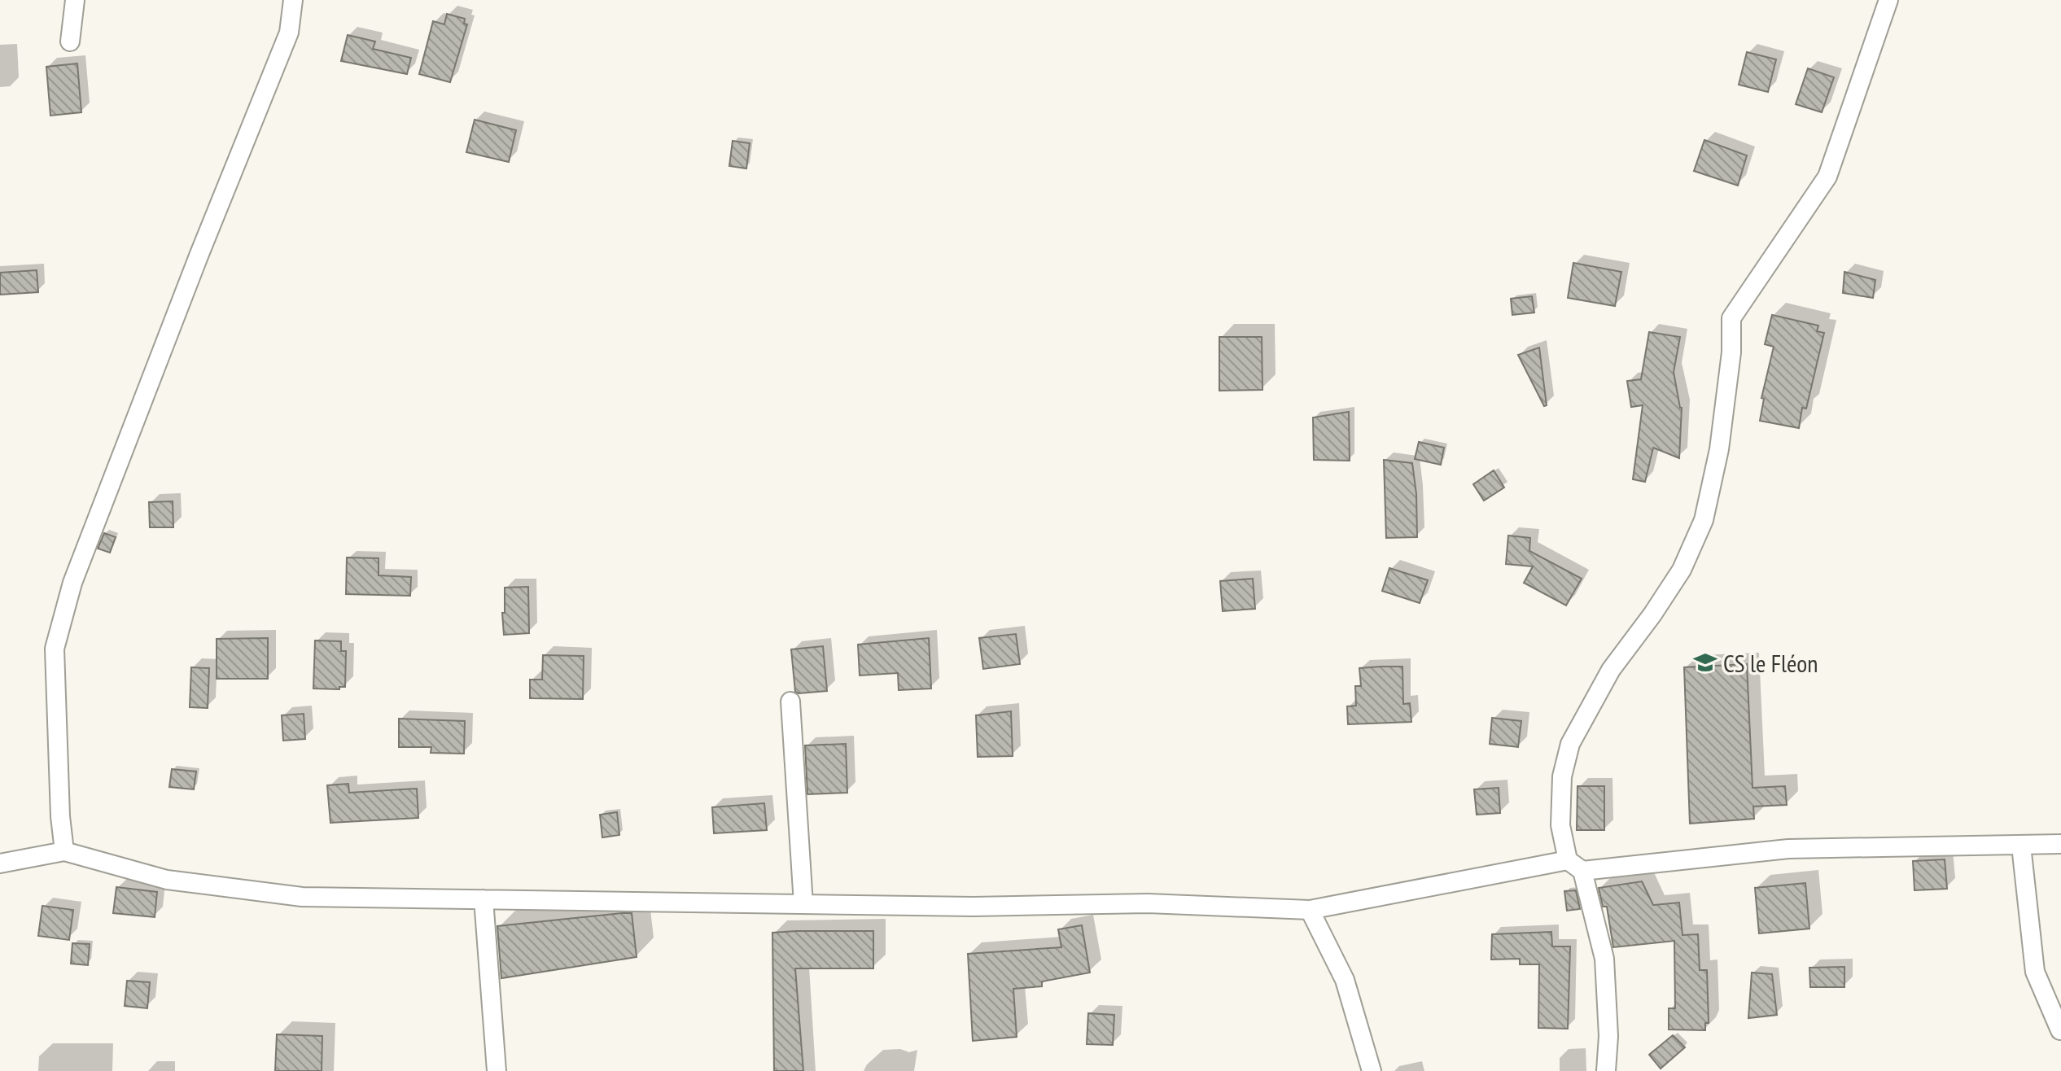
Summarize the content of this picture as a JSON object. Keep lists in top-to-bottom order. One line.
{"places":{"school or university":["CS le Fléon"]}}
